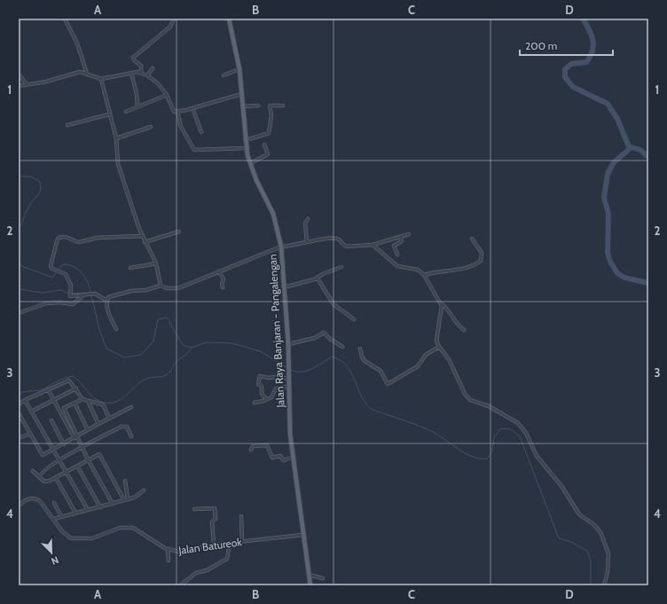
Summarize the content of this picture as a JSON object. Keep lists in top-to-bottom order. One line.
{"streets":{"main road":["Jalan Raya Banjaran - Pangalengan"],"street":["Jalan Batureok"]},"crossings":[["Jalan Raya Banjaran - Pangalengan","Jalan Batureok"]],"scale_bar":"200 m","north":"bottom right","grid":{"columns":["A","B","C","D"],"rows":["1","2","3","4"]}}
